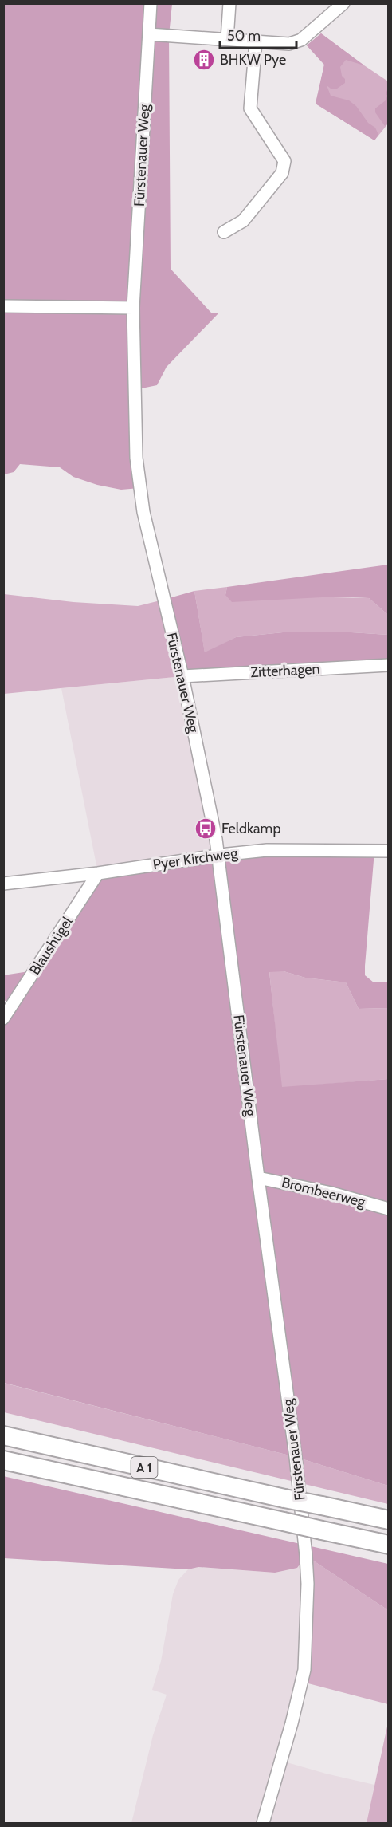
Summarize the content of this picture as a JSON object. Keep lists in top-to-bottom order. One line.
{"streets":{"highway":["A 1"],"street":["Fürstenauer Weg","Zitterhagen","Pyer Kirchweg","Blaushügel","Brombeerweg"]},"crossings":[["Fürstenauer Weg","Zitterhagen"],["Fürstenauer Weg","Pyer Kirchweg"],["Fürstenauer Weg","Brombeerweg"],["Pyer Kirchweg","Blaushügel"]],"places":{"building":["BHKW Pye"],"bus stop":["Feldkamp"]},"scale_bar":"50 m"}
